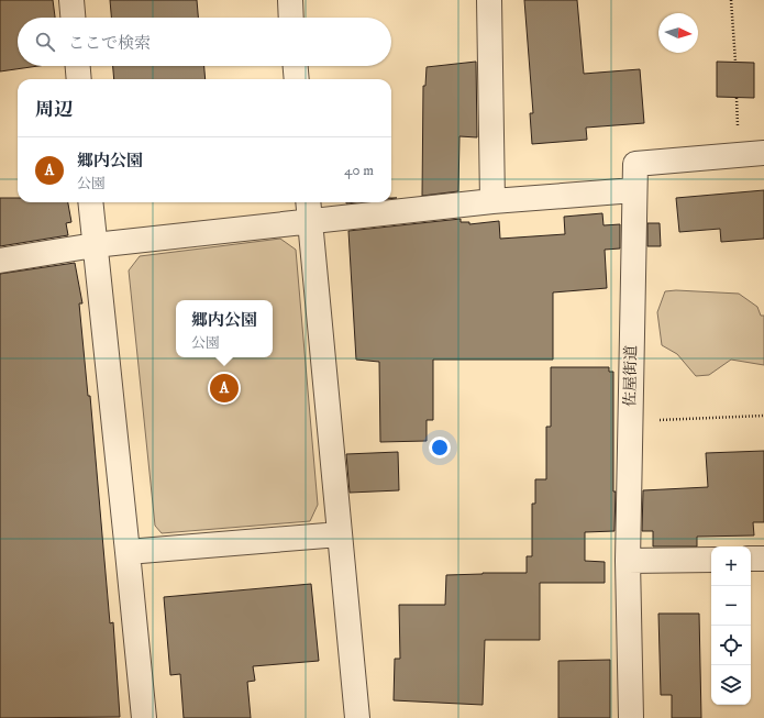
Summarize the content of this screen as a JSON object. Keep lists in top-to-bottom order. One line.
{"streets":{"street":["佐屋街道"]},"north":"right","page":{"search":"ここで検索","heading":"周辺","list":[{"mark":"A","name":"郷内公園","note":"公園","value":"40 m"}],"popup":["郷内公園","公園"],"pins":"A","map_buttons":["+","−"]}}
